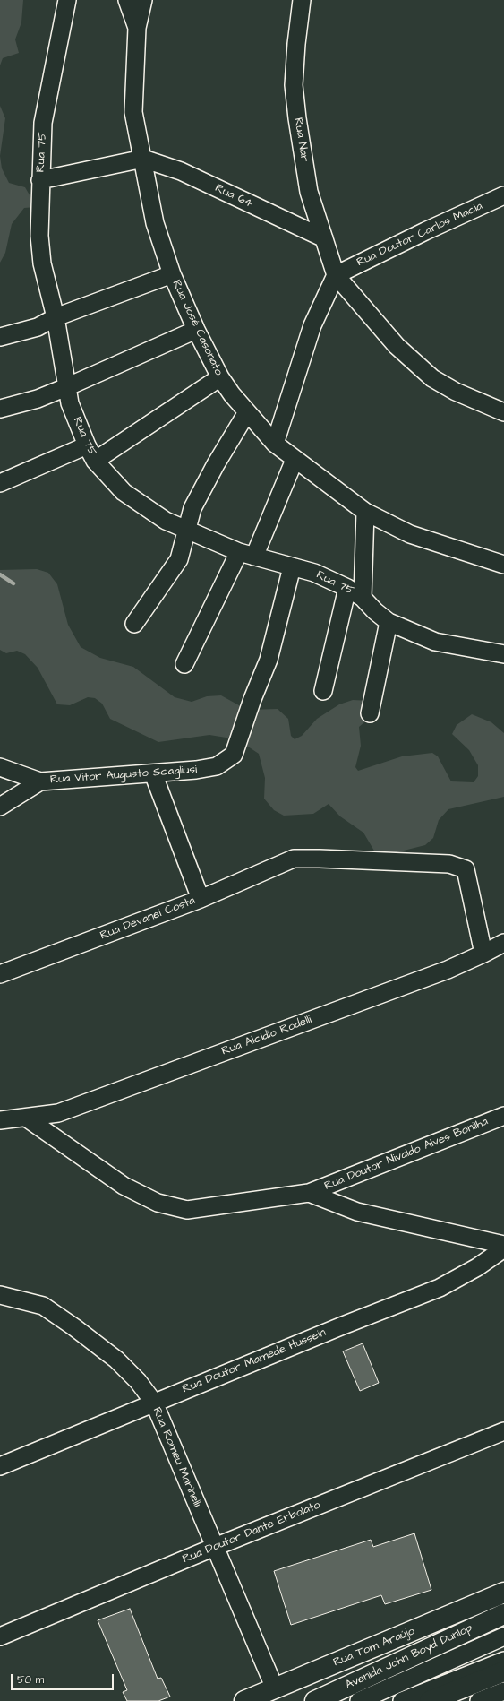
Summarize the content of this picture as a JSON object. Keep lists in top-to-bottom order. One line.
{"streets":{"main road":["Rua Tom Araújo","Avenida John Boyd Dunlop"],"street":["Rua Nar","Rua 75","Rua 64","Rua Doutor Carlos Macia","Rua José Casonato","Rua Vitor Augusto Scagliusi","Rua Devanei Costa","Rua Alcídio Rodelli","Rua Doutor Nivaldo Alves Bonilha","Rua Doutor Mamede Hussein","Rua Romeu Marinelli","Rua Doutor Dante Erbolato"]},"crossings":[["Rua Nar","Rua 64"],["Rua Nar","Rua Doutor Carlos Macia"],["Rua 75","Rua Vitor Augusto Scagliusi"],["Rua 64","Rua José Casonato"],["Rua Devanei Costa","Rua Alcídio Rodelli"],["Rua Alcídio Rodelli","Rua Doutor Nivaldo Alves Bonilha"],["Rua Doutor Mamede Hussein","Rua Romeu Marinelli"],["Rua Romeu Marinelli","Rua Doutor Dante Erbolato"],["Rua Romeu Marinelli","Rua Tom Araújo"]],"scale_bar":"50 m"}
